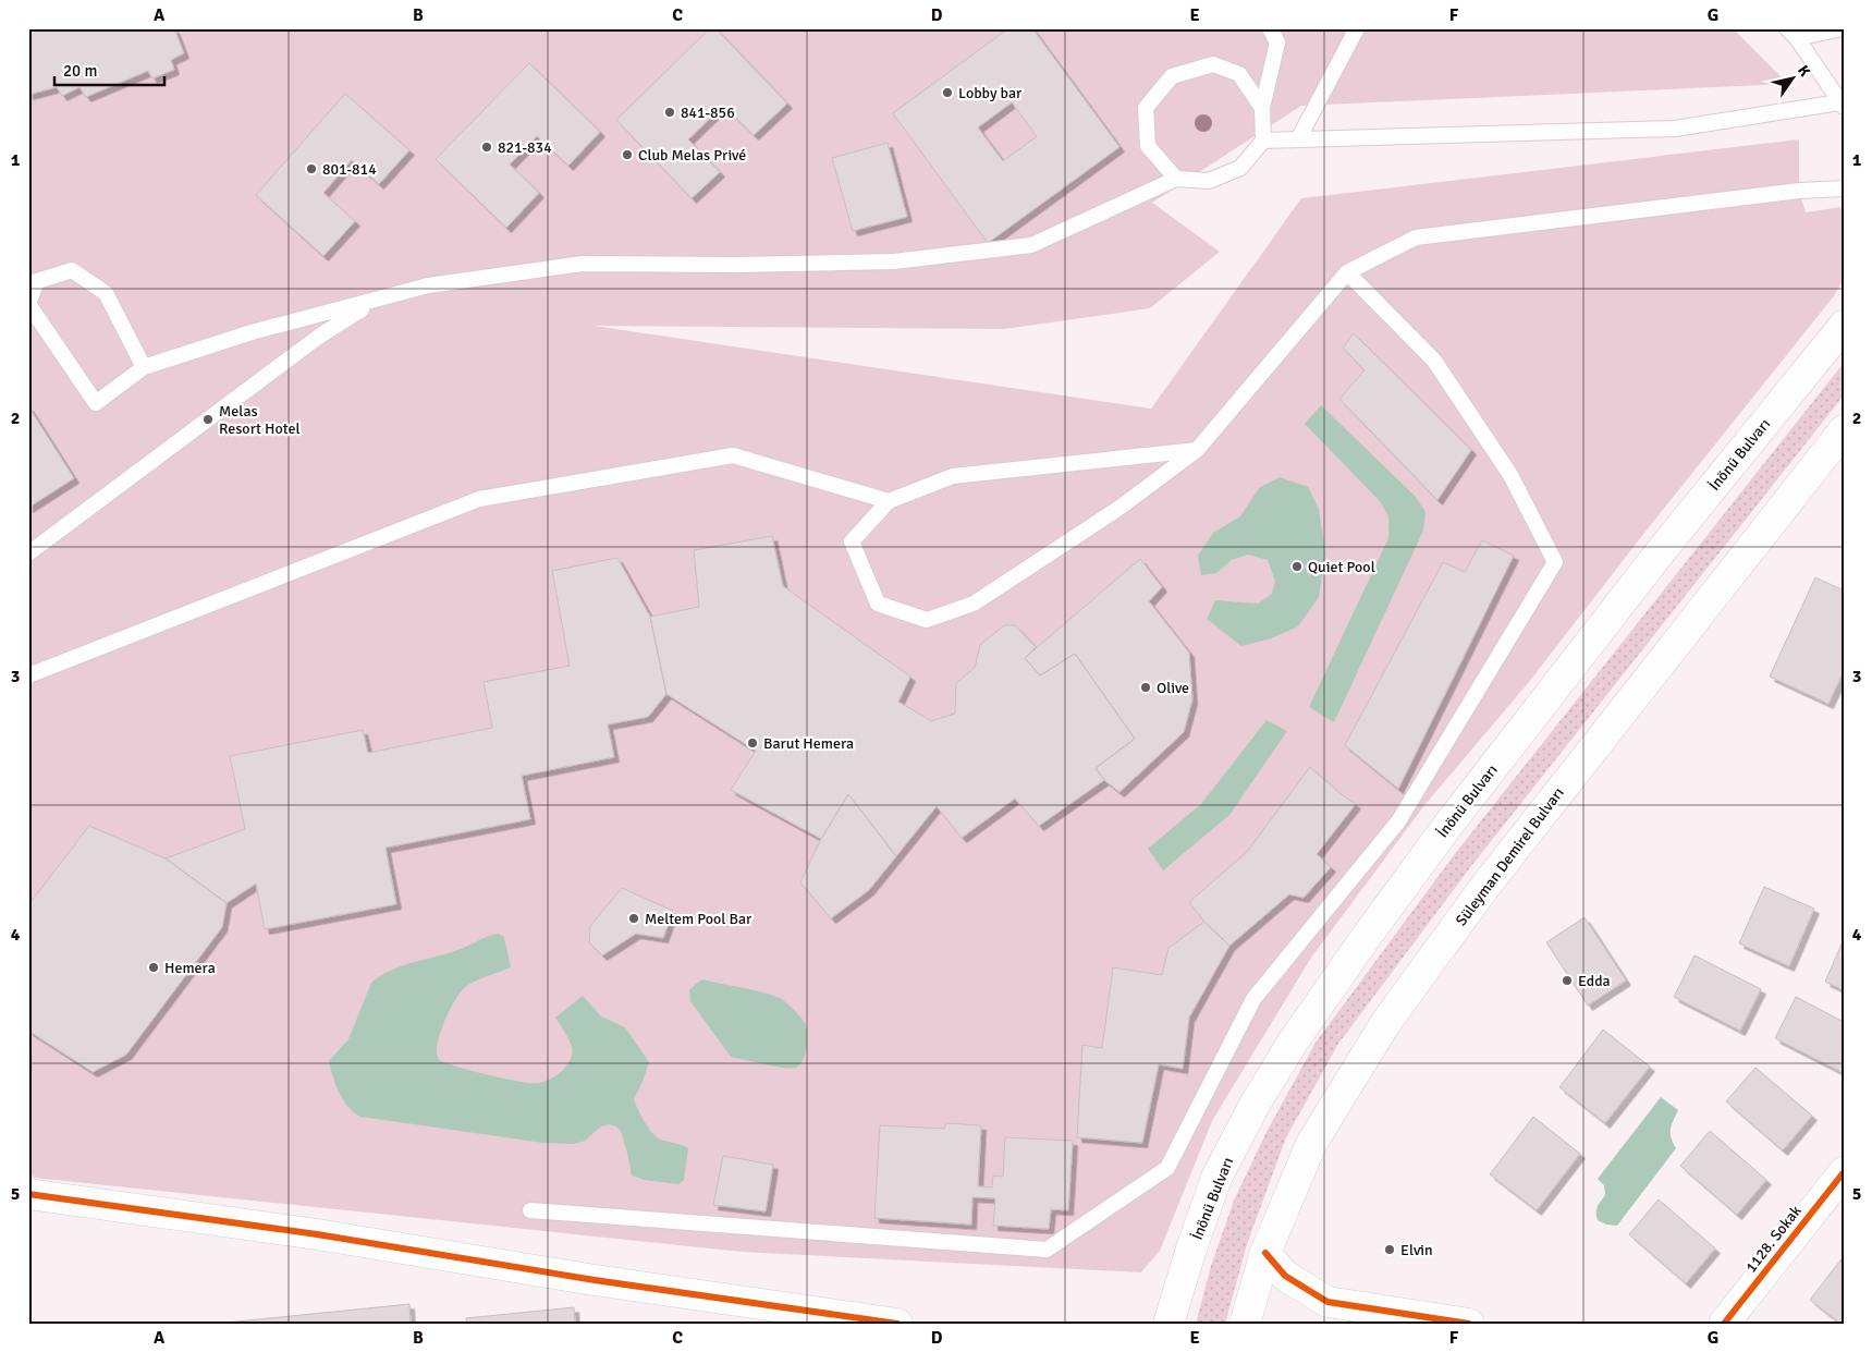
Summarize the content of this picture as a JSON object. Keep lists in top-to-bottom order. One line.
{"streets":{"main road":["İnönü Bulvarı","Süleyman Demirel Bulvarı","1128. Sokak"]},"places":["Lobby bar","841-856","821-834","Club Melas Privé","801-814","Melas Resort Hotel","Quiet Pool","Olive","Barut Hemera","Meltem Pool Bar","Hemera","Edda","Elvin"],"scale_bar":"20 m","north":"top right","grid":{"columns":["A","B","C","D","E","F","G"],"rows":["1","2","3","4","5"]}}
